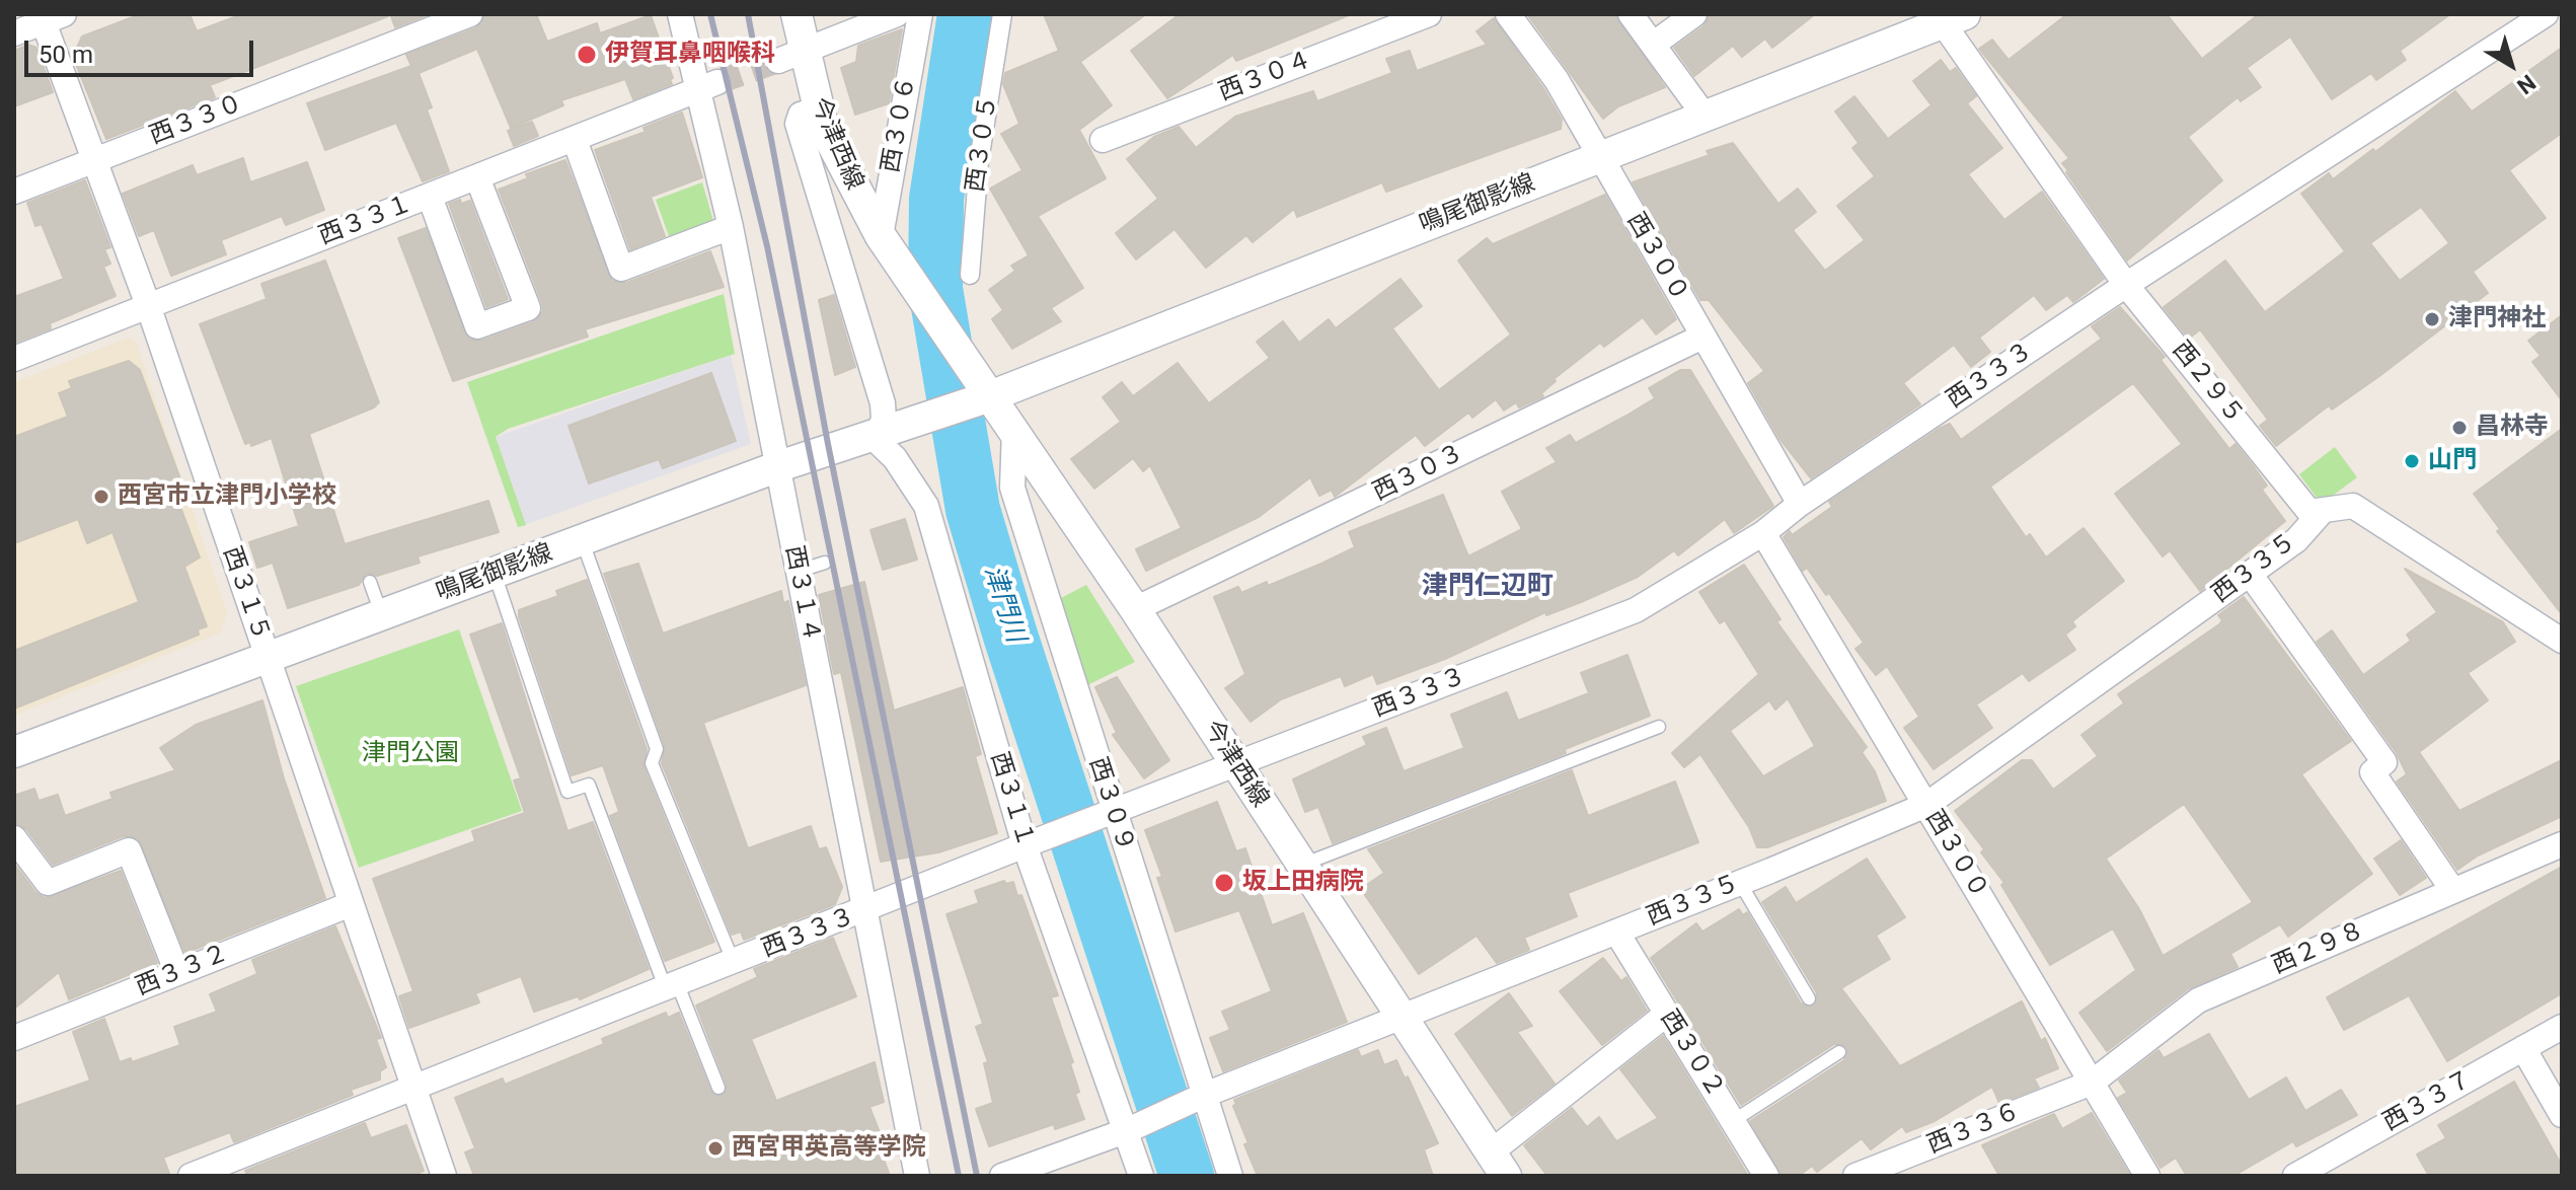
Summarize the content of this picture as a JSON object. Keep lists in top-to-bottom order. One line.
{"streets":{"street":["西３０４","西３３０","西３０６","今津西線","西３０５","鳴尾御影線","西３３１","西３００","西３３３","西２９５","西３０３","西３３５","西３１５","西３１４","西３１１","西３０９","西２９８","西３３２","西３０２","西３３７","西３３６"]},"crossings":[["西３３０","西３１５"],["西３０６","今津西線"],["今津西線","鳴尾御影線"],["今津西線","西３３３"],["今津西線","西３０３"],["今津西線","西３３５"],["今津西線","西３０９"],["鳴尾御影線","西３００"],["鳴尾御影線","西２９５"],["鳴尾御影線","西３１５"],["鳴尾御影線","西３１４"],["鳴尾御影線","西３１１"],["西３３１","西３１５"],["西３３１","西３１４"],["西３００","西３３３"],["西３００","西３０３"],["西３００","西３３５"],["西３００","西２９８"],["西３００","西３３６"],["西３３３","西２９５"],["西３３３","西３１５"],["西３３３","西３１４"],["西３３３","西３１１"],["西３３３","西３０９"],["西２９５","西３３５"],["西３３５","西３１１"],["西３３５","西３０９"],["西３３５","西３０２"],["西３１５","西３３２"],["西２９８","西３３６"]],"districts":["津門仁辺町"],"water":["津門川"],"parks":["津門公園"],"places":["伊賀耳鼻咽喉科","津門神社","昌林寺","山門","西宮市立津門小学校","坂上田病院","西宮甲英高等学院"],"scale_bar":"50 m","north":"bottom right"}
